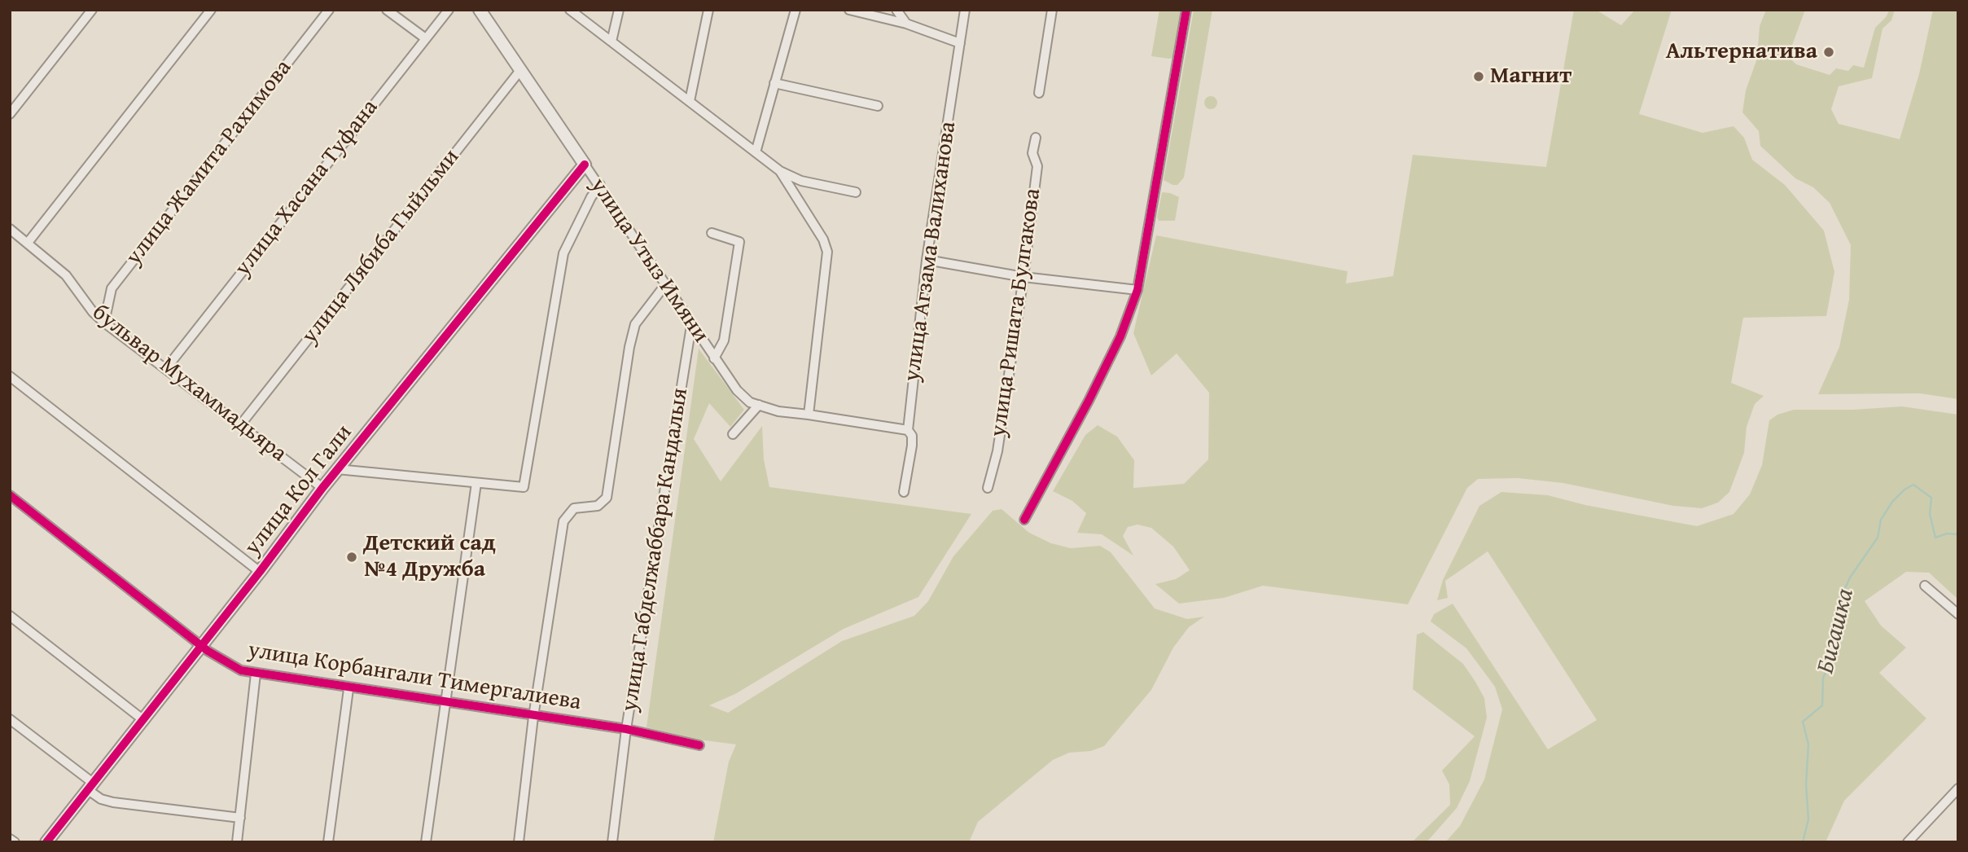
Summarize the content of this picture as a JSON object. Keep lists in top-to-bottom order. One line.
{"streets":{"street":["улица Жамита Рахимова","улица Хасана Туфана","улица Лябиба Гыйльми","улица Агзама Валиханова","улица Утыз Имяни","улица Ришата Булгакова","бульвар Мухаммадьяра","улица Кол Гали","улица Габделжаббара Кандалыя","улица Корбангали Тимергалиева"]},"crossings":[["улица Жамита Рахимова","бульвар Мухаммадьяра"],["улица Хасана Туфана","бульвар Мухаммадьяра"],["улица Лябиба Гыйльми","улица Утыз Имяни"],["улица Лябиба Гыйльми","бульвар Мухаммадьяра"],["улица Агзама Валиханова","улица Утыз Имяни"],["улица Утыз Имяни","улица Кол Гали"],["улица Утыз Имяни","улица Габделжаббара Кандалыя"],["бульвар Мухаммадьяра","улица Кол Гали"],["улица Кол Гали","улица Корбангали Тимергалиева"],["улица Габделжаббара Кандалыя","улица Корбангали Тимергалиева"]],"water":["Бигашка"],"places":["Альтернатива","Магнит","Детский сад №4 Дружба"]}
